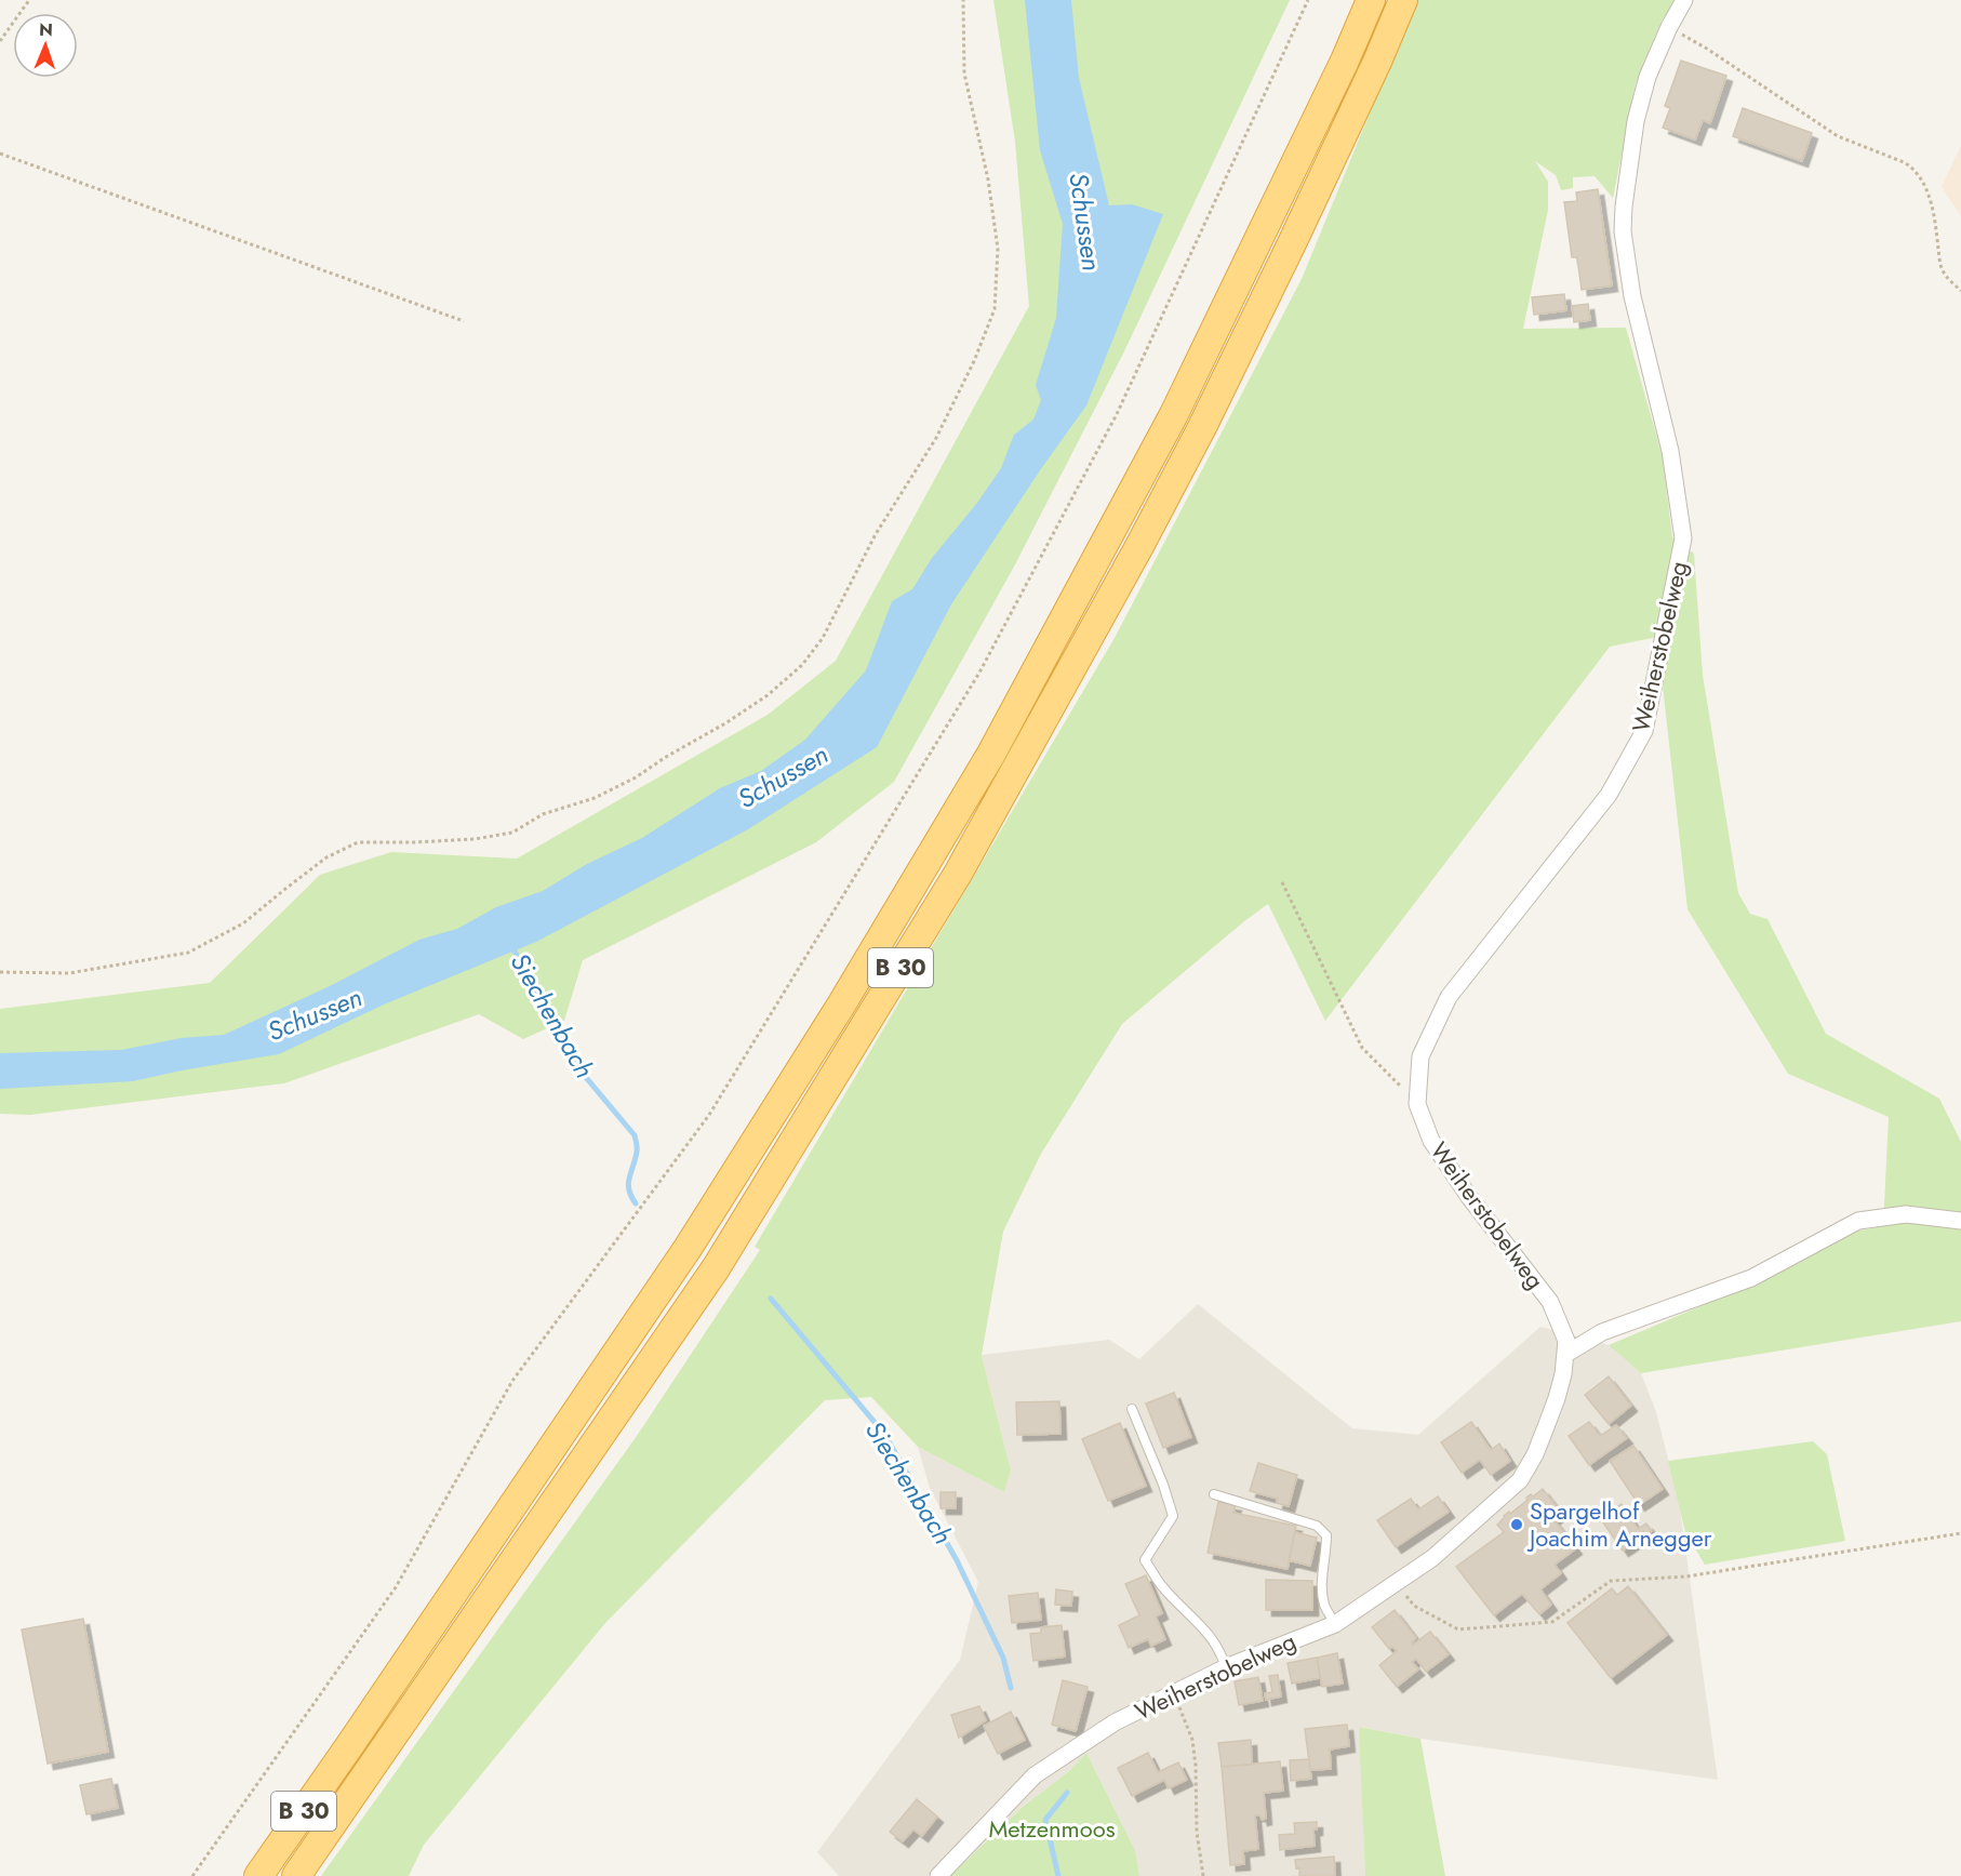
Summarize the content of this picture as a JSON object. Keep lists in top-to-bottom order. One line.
{"streets":{"highway":["B 30"],"street":["Weiherstobelweg"]},"water":["Schussen","Siechenbach"],"parks":["Metzenmoos"],"places":["Spargelhof Joachim Arnegger"],"north":"top"}
